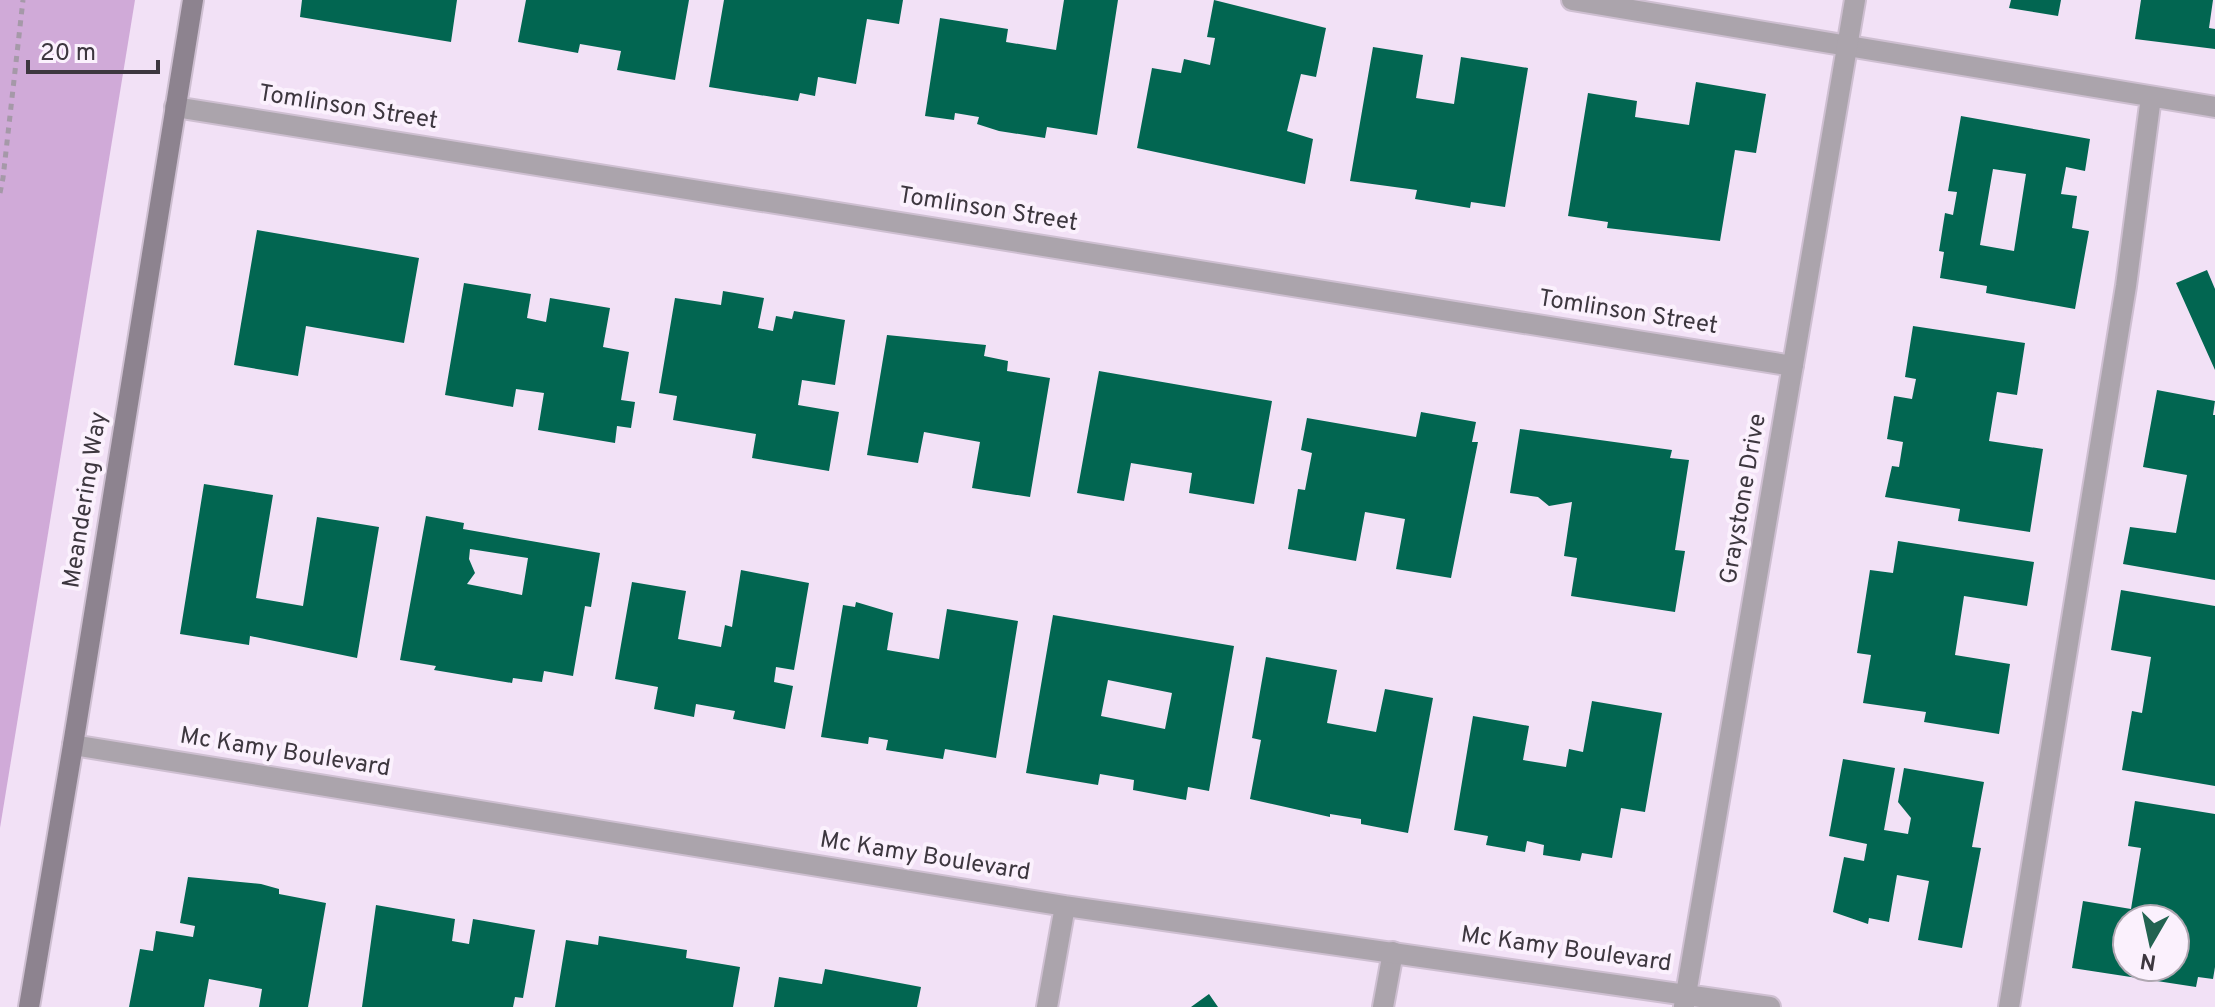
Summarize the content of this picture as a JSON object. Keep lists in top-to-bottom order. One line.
{"streets":{"street":["Tomlinson Street","Graystone Drive","Meandering Way","Mc Kamy Boulevard"]},"crossings":[["Tomlinson Street","Graystone Drive"],["Tomlinson Street","Meandering Way"],["Graystone Drive","Mc Kamy Boulevard"],["Meandering Way","Mc Kamy Boulevard"]],"scale_bar":"20 m","north":"bottom"}
